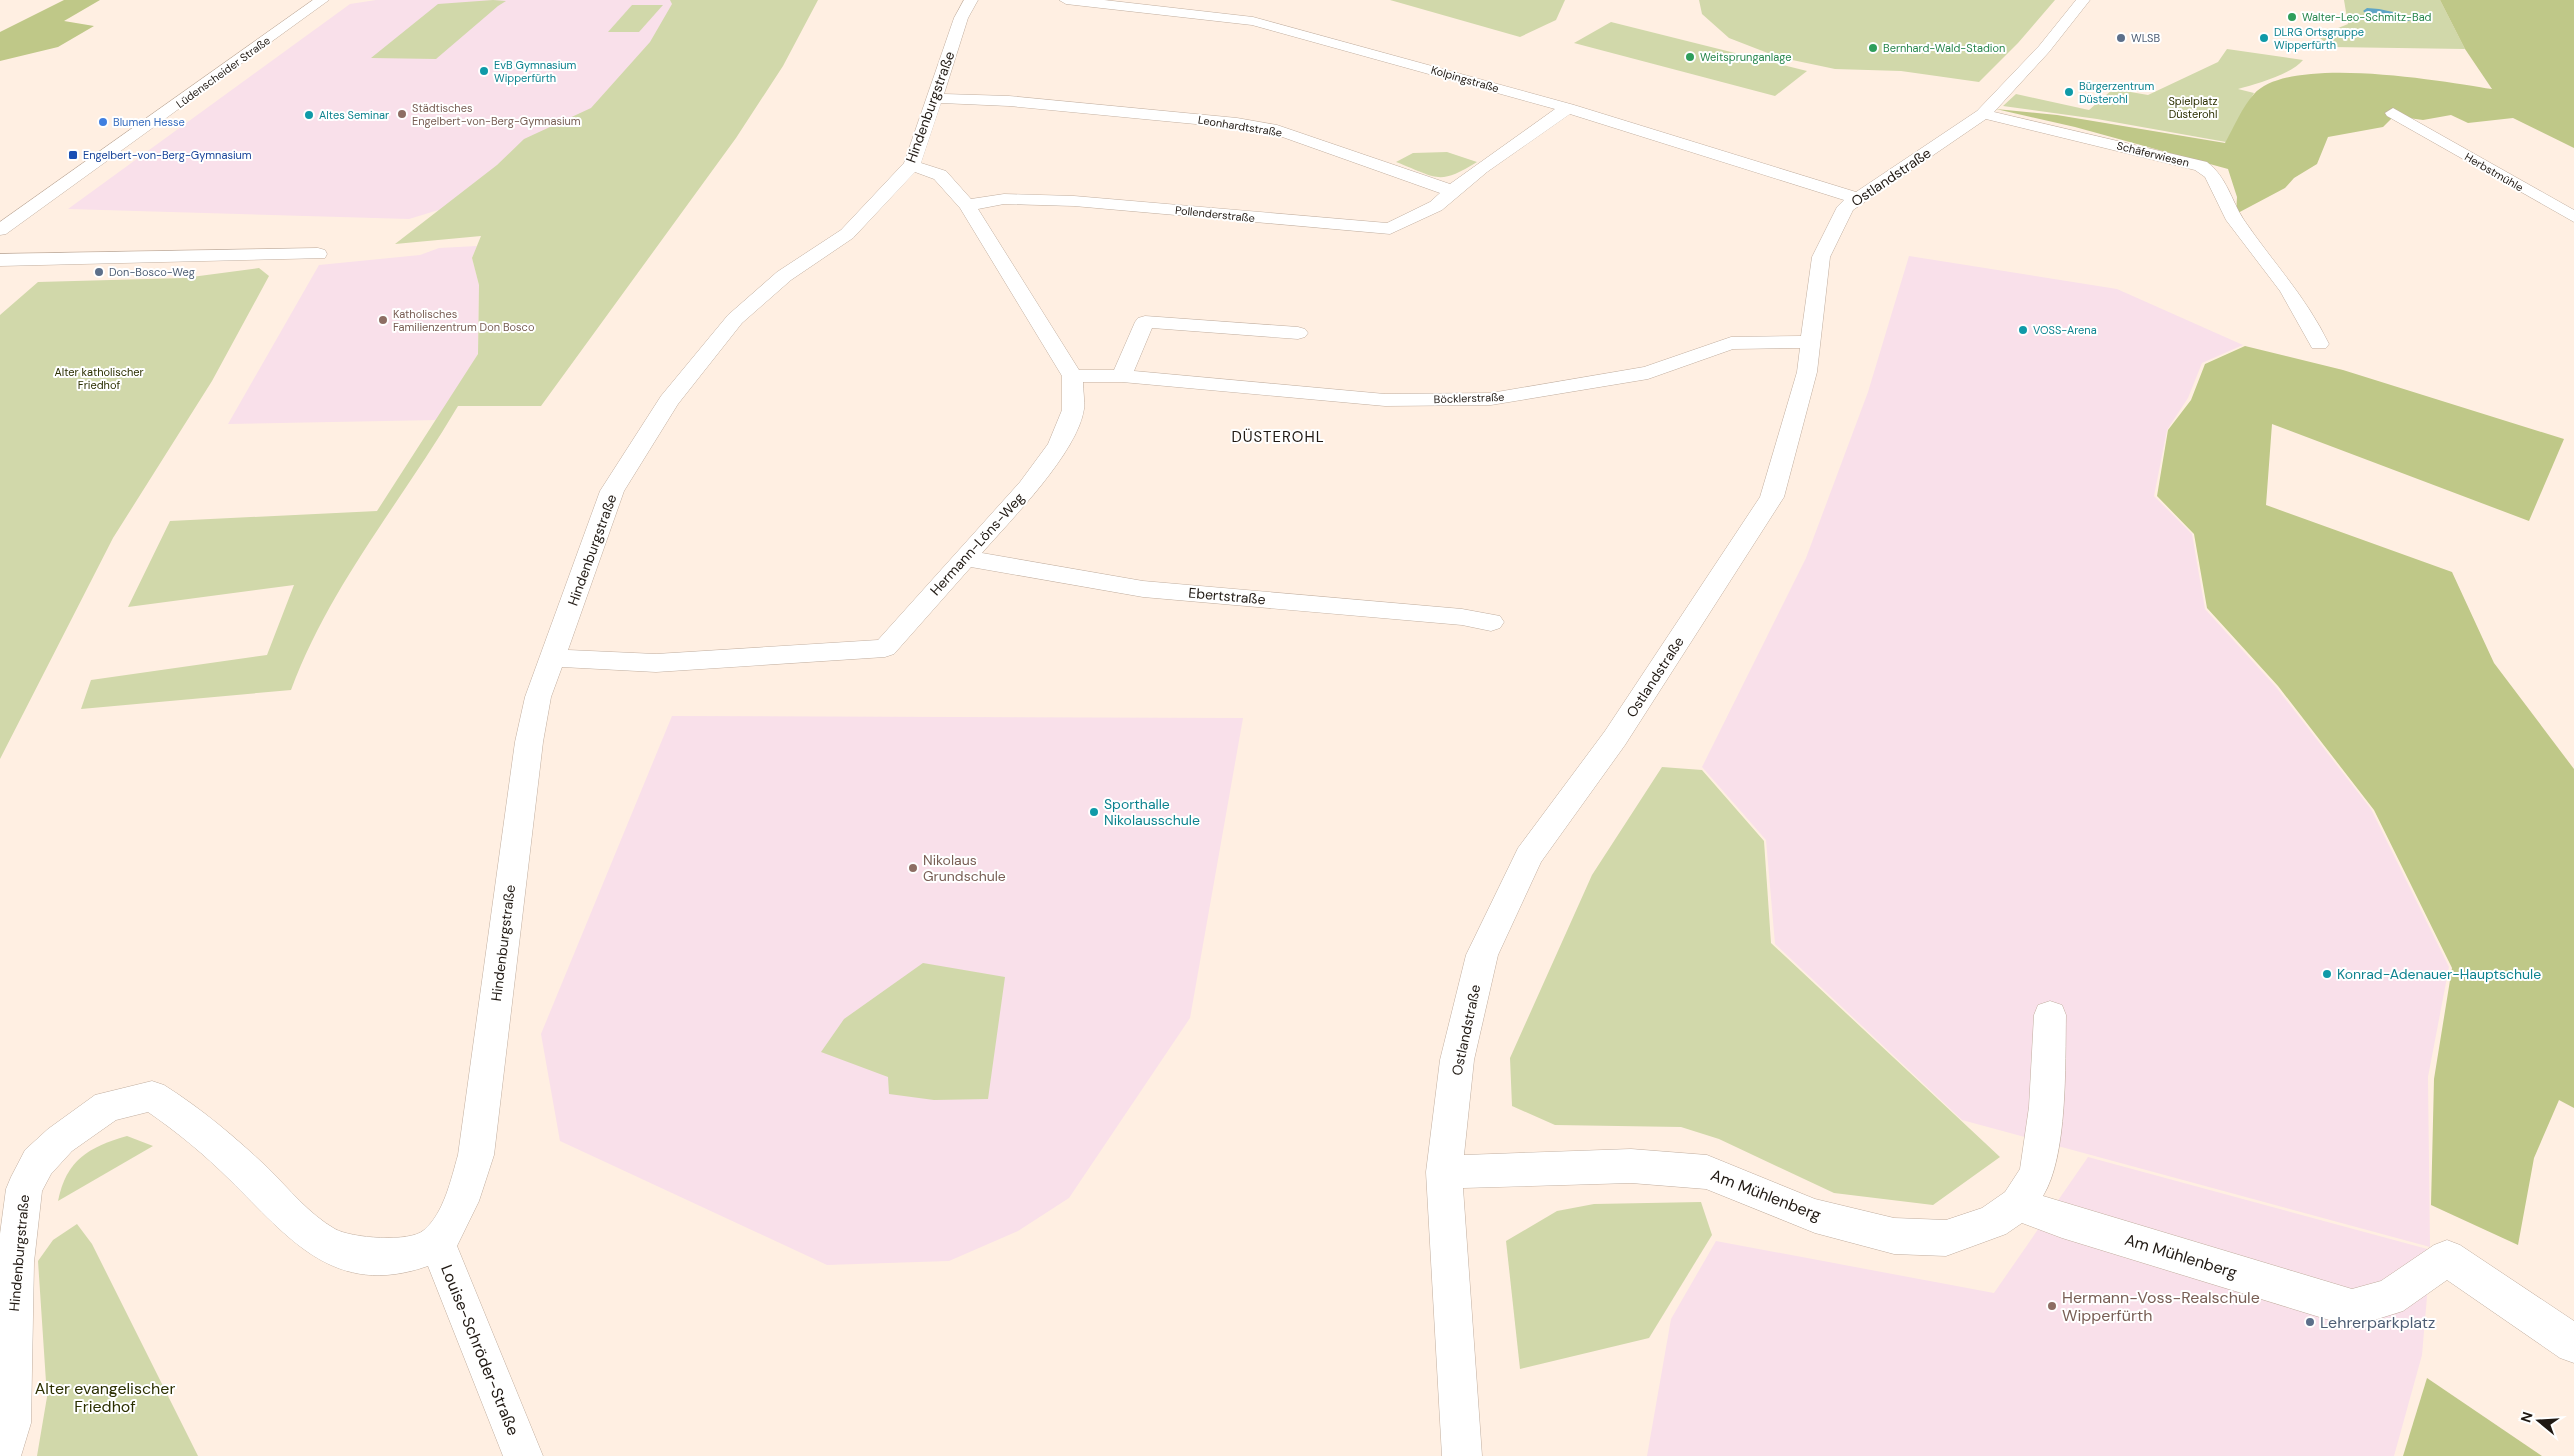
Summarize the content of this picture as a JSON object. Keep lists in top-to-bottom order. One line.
{"streets":{"street":["Lüdenscheider Straße","Kolpingstraße","Hindenburgstraße","Leonhardtstraße","Schäferwiesen","Herbstmühle","Ostlandstraße","Pollenderstraße","Böcklerstraße","Hermann-Löns-Weg","Ebertstraße","Am Mühlenberg","Louise-Schröder-Straße"]},"crossings":[["Kolpingstraße","Ostlandstraße"],["Hindenburgstraße","Leonhardtstraße"],["Hindenburgstraße","Hermann-Löns-Weg"],["Hindenburgstraße","Louise-Schröder-Straße"],["Leonhardtstraße","Pollenderstraße"],["Schäferwiesen","Ostlandstraße"],["Ostlandstraße","Böcklerstraße"],["Ostlandstraße","Am Mühlenberg"],["Pollenderstraße","Hermann-Löns-Weg"],["Böcklerstraße","Hermann-Löns-Weg"],["Hermann-Löns-Weg","Ebertstraße"]],"districts":["DÜSTEROHL"],"parks":["Spielplatz Düsterohl","Alter katholischer Friedhof","Alter evangelischer Friedhof"],"places":{"other":["Walter-Leo-Schmitz-Bad","WLSB","DLRG Ortsgruppe Wipperfürth","Bernhard-Wald-Stadion","Weitsprunganlage","EvB Gymnasium Wipperfürth","Bürgerzentrum Düsterohl","Städtisches Engelbert-von-Berg-Gymnasium","Altes Seminar","Blumen Hesse","Don-Bosco-Weg","Katholisches Familienzentrum Don Bosco","VOSS-Arena","Sporthalle Nikolausschule","Nikolaus Grundschule","Konrad-Adenauer-Hauptschule","Hermann-Voss-Realschule Wipperfürth","Lehrerparkplatz"],"transit":["Engelbert-von-Berg-Gymnasium"]},"north":"left"}
